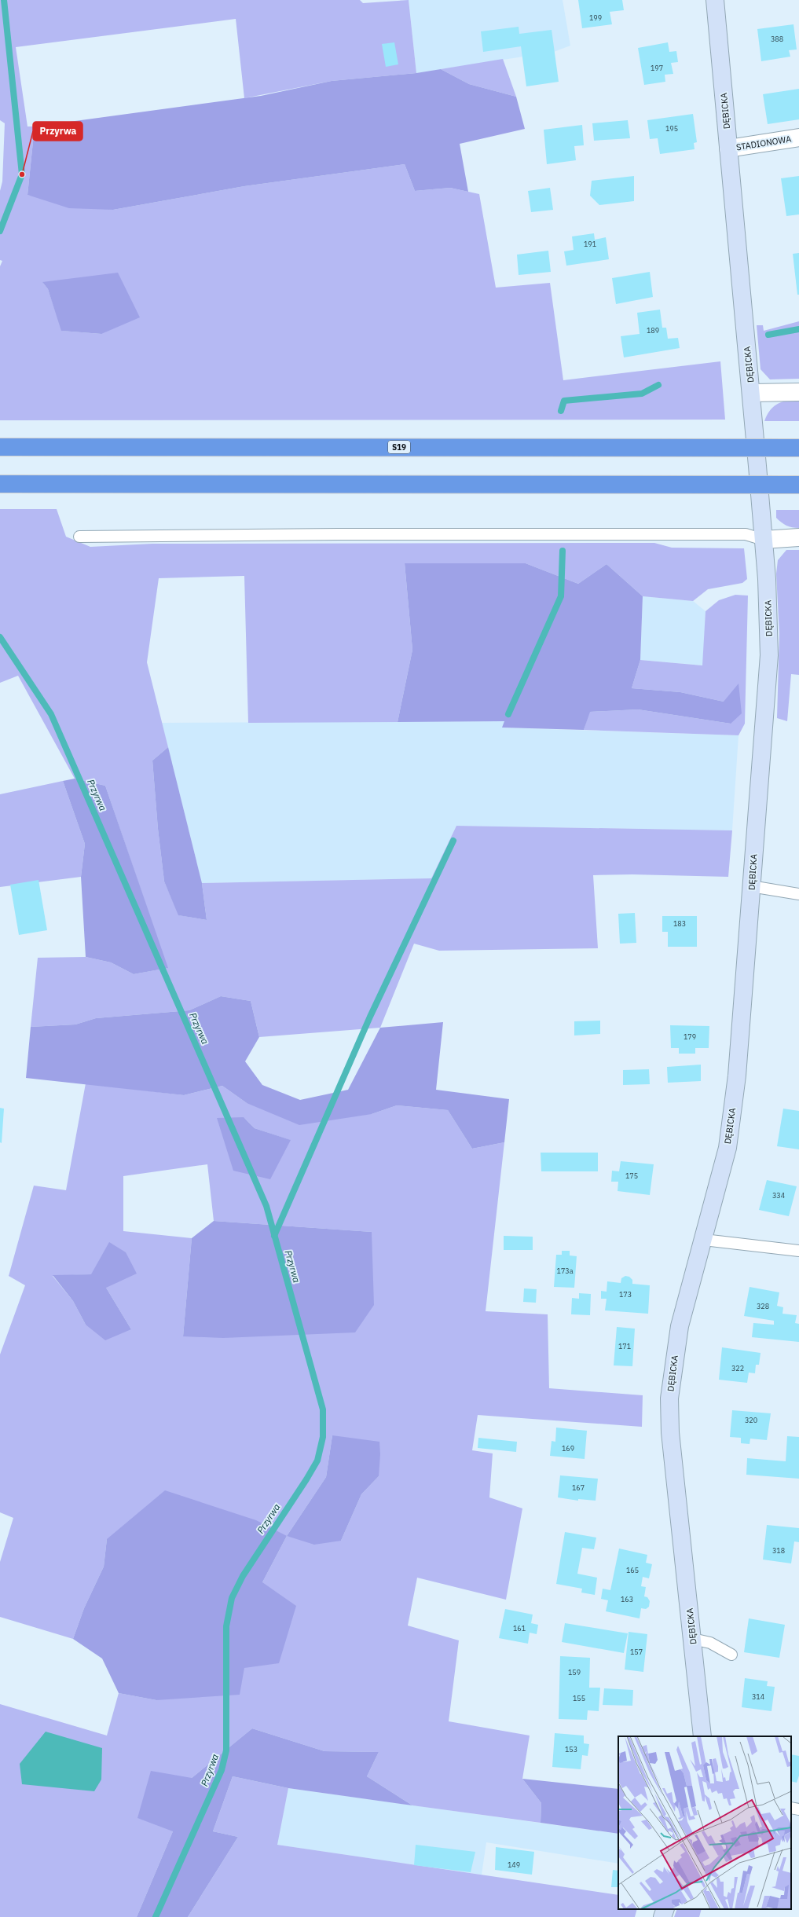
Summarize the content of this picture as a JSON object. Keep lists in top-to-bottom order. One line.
{"streets":{"highway":["S19"],"street":["DĘBICKA","STADIONOWA"]},"crossings":[["DĘBICKA","STADIONOWA"]],"water":["Przyrwa"],"places":["Przyrwa"],"house_numbers":["199","388","197","195","191","189","183","179","175","334","173a","173","328","171","322","320","169","167","318","165","163","161","157","159","314","155","153","149"]}
